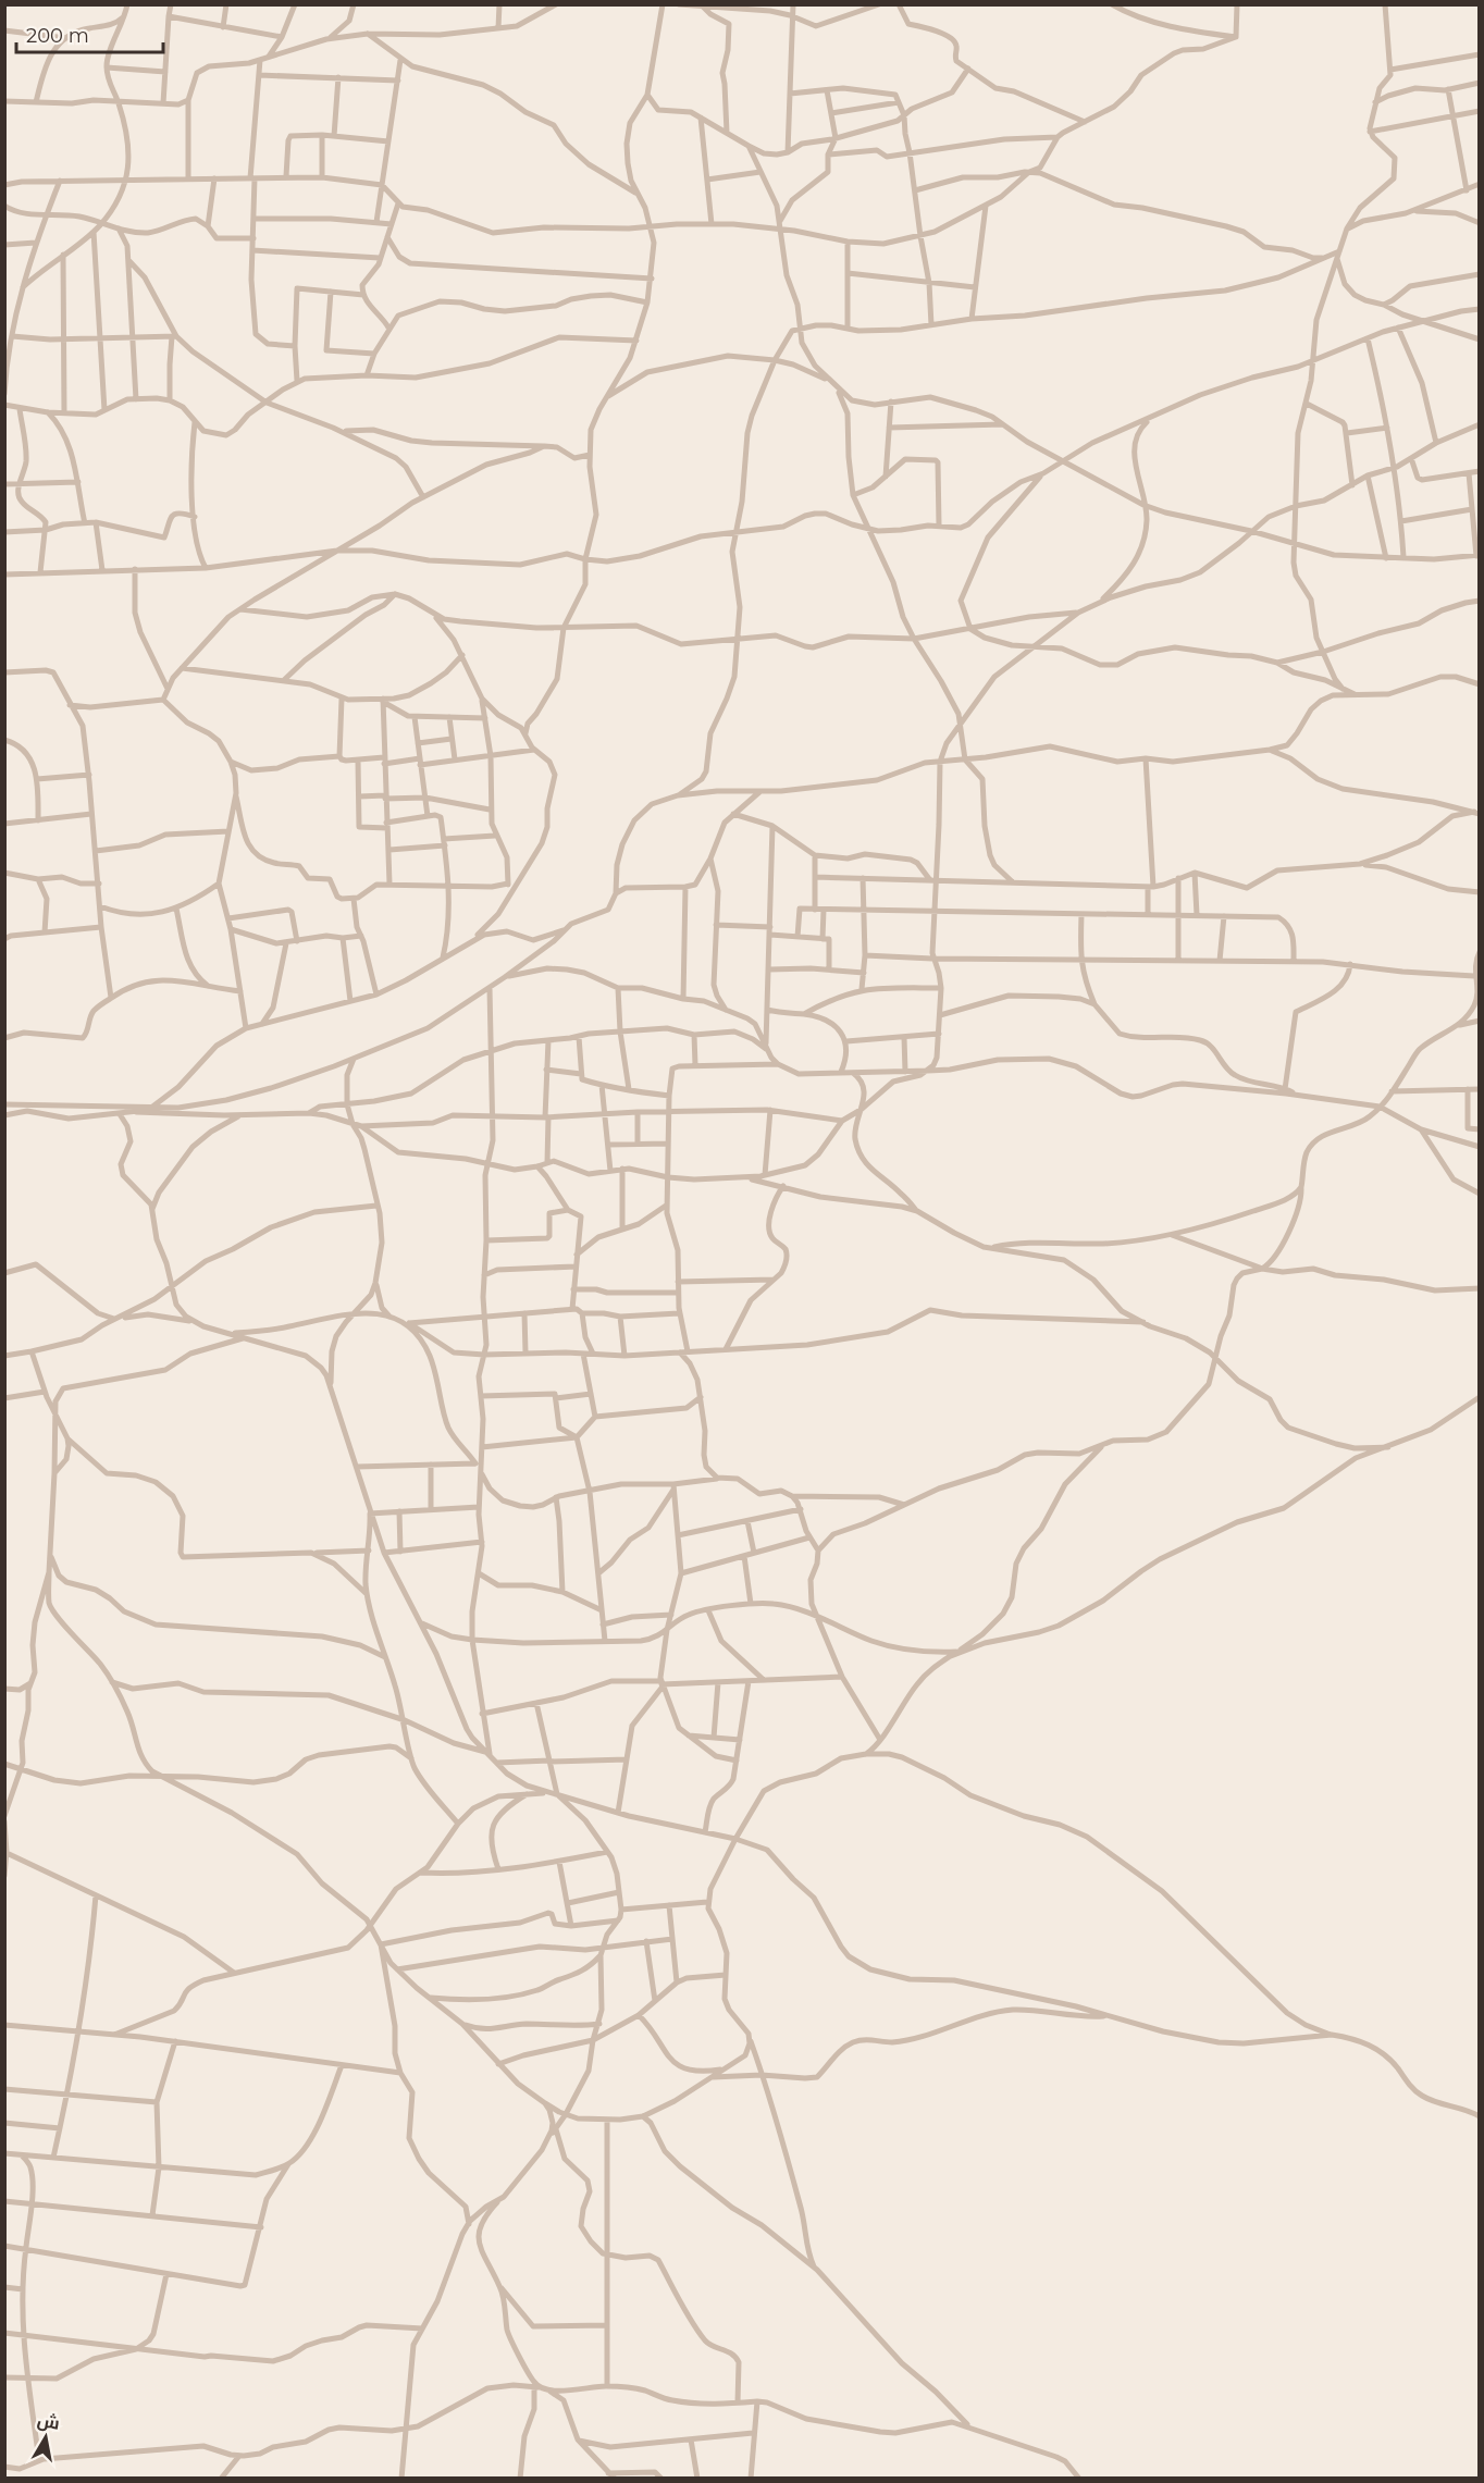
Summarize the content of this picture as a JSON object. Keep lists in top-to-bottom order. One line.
{"scale_bar":"200 m","north":"top"}
